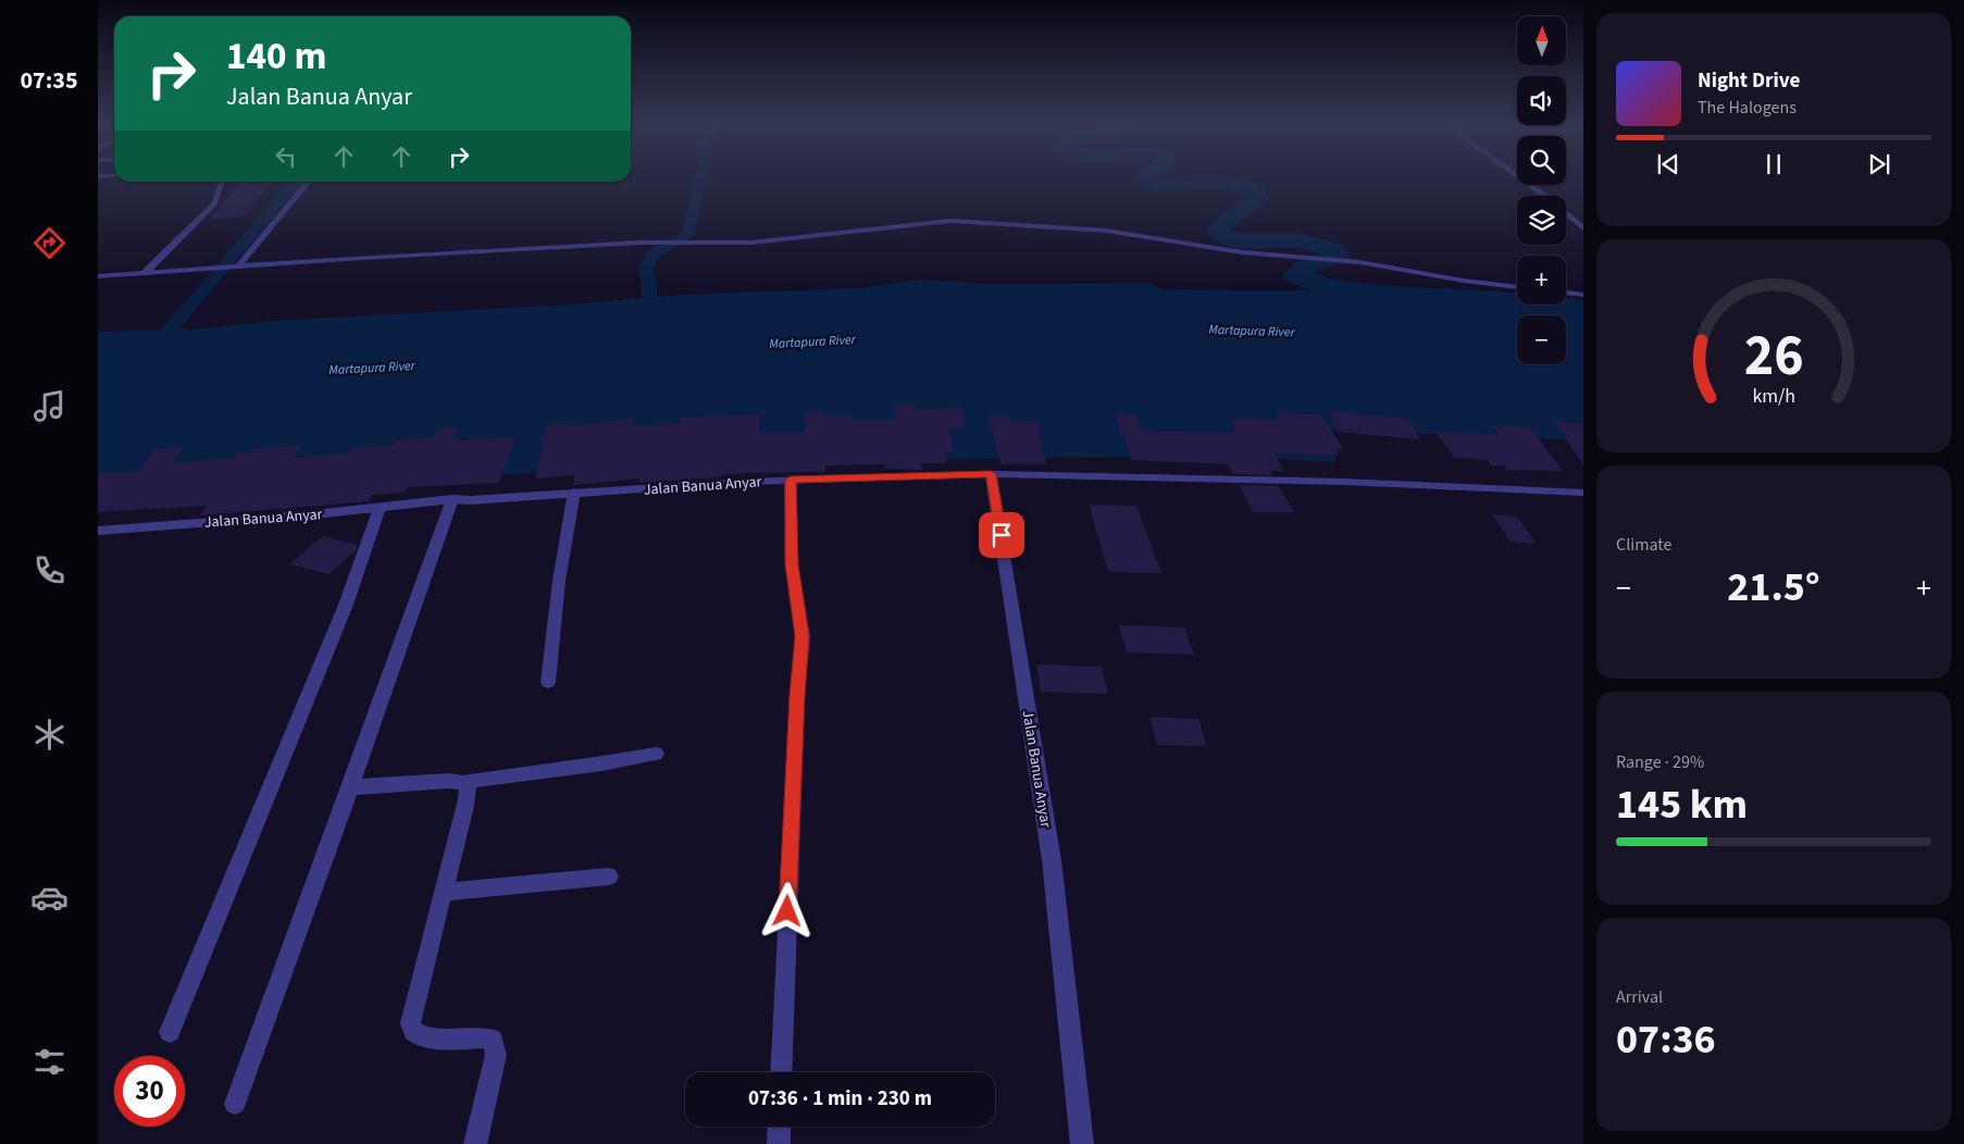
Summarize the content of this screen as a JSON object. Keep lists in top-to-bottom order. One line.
{"streets":{"street":["Jalan Banua Anyar"]},"water":["Martapura River"],"north":"top","page":{"tabs":"07:35","map_buttons":["+","−"],"turn":["140 m","Jalan Banua Anyar"],"song":["Night Drive","The Halogens"],"tile":["Climate",["Range · 29%","145 km"],["Arrival","07:36"]],"heat":["−","21.5°","+"],"limit":"30","trip":"07:36 · 1 min · 230 m","gauge":["26","km/h"]}}
